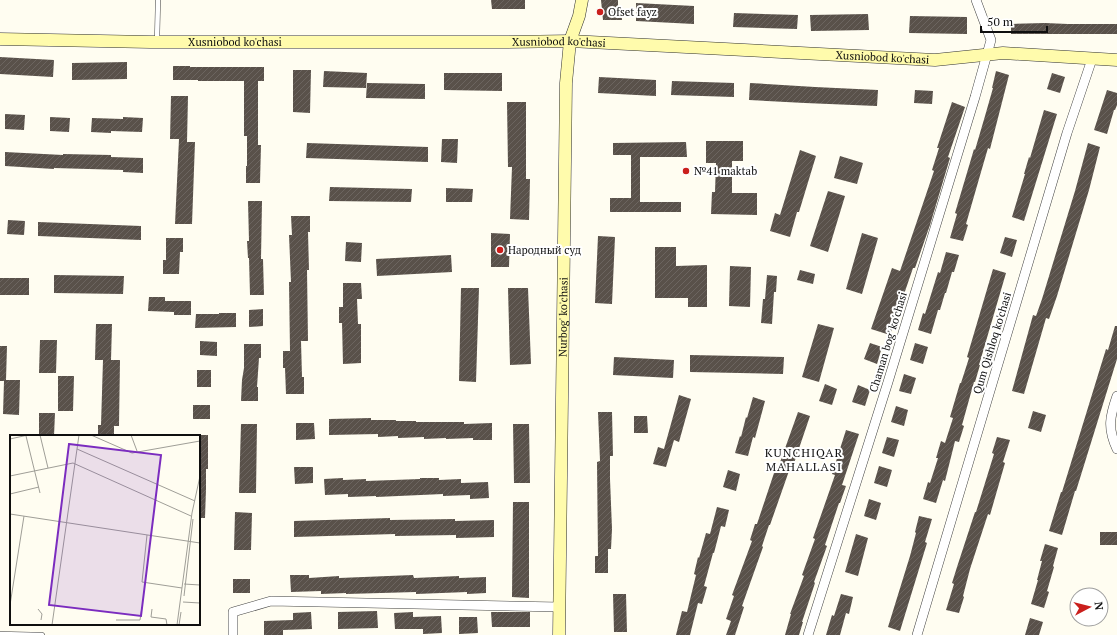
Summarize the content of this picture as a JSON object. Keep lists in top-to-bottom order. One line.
{"streets":{"street":["Xusniobod ko'chasi","Nurbog' ko'chasi","Chaman bog' ko'chasi","Qum Qishloq ko'chasi"]},"crossings":[["Xusniobod ko'chasi","Nurbog' ko'chasi"],["Xusniobod ko'chasi","Chaman bog' ko'chasi"],["Xusniobod ko'chasi","Qum Qishloq ko'chasi"]],"districts":["KUNCHIQAR MAHALLASI"],"places":["Ofset fayz","№41 maktab","Народный суд"],"scale_bar":"50 m","north":"right"}
